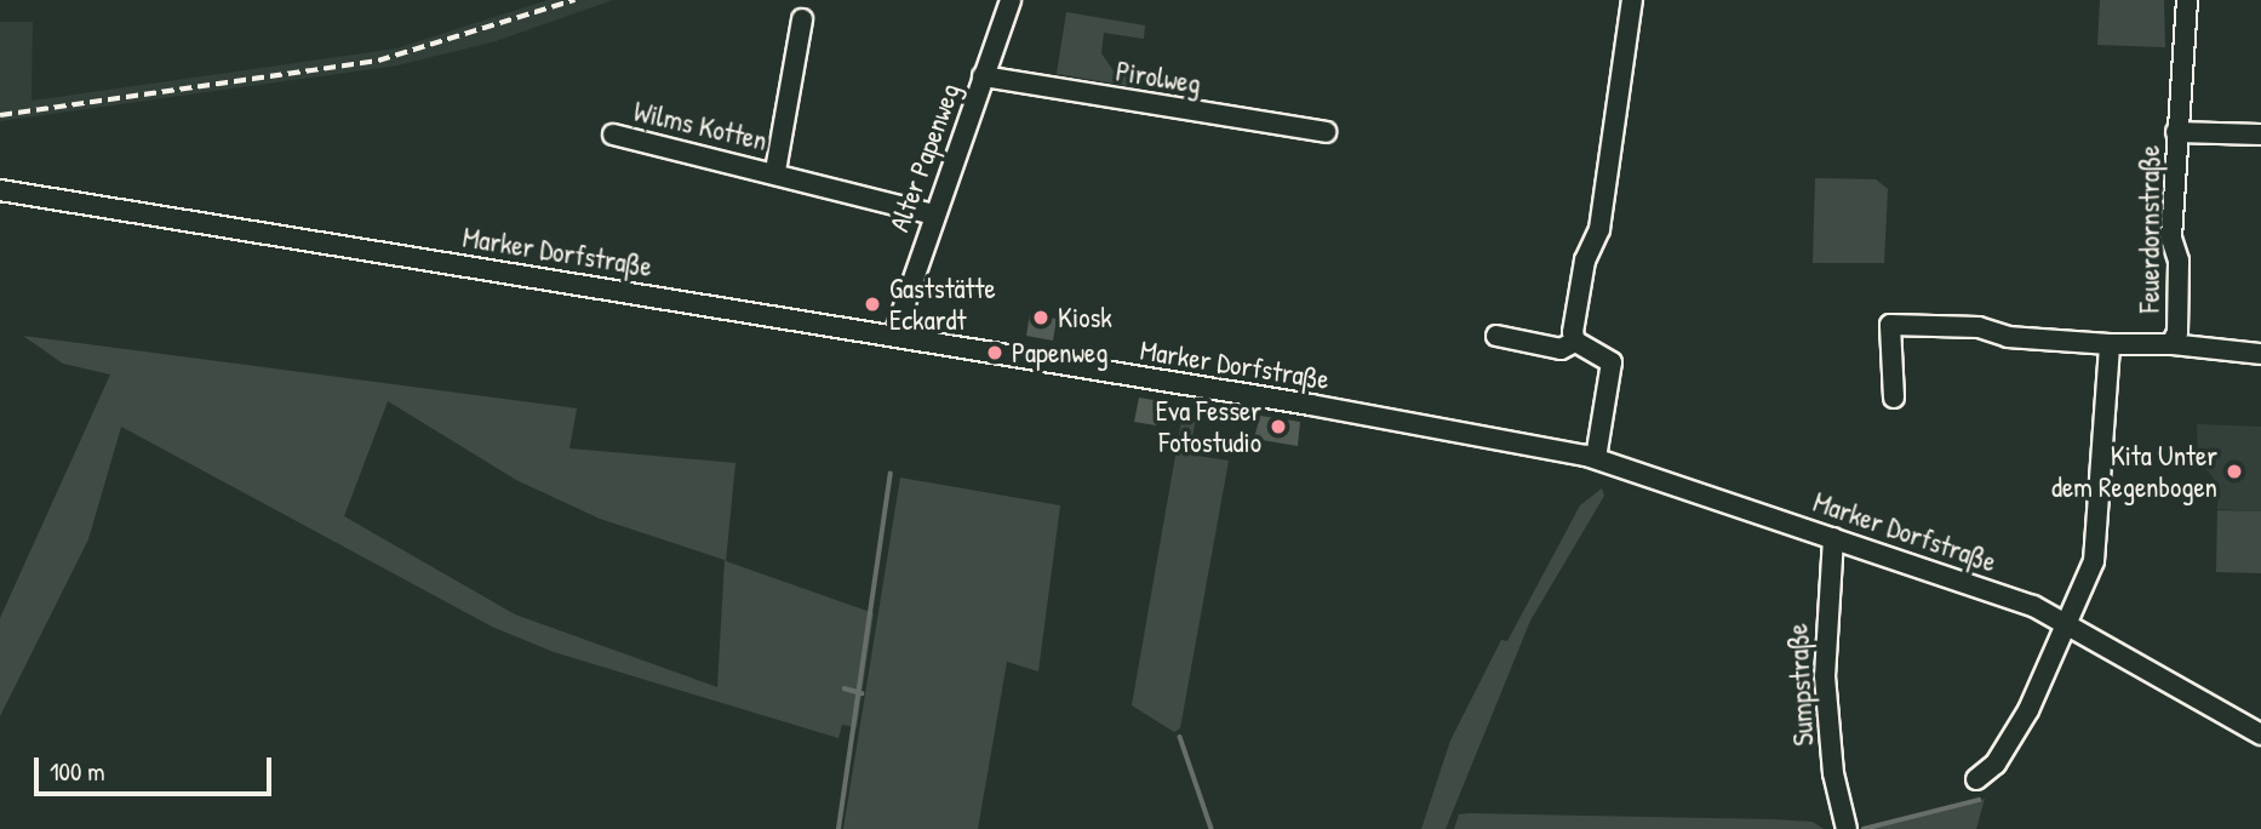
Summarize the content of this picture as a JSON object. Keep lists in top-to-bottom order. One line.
{"streets":{"street":["Pirolweg","Wilms Kotten","Alter Papenweg","Feuerdornstraße","Marker Dorfstraße","Sumpstraße"]},"crossings":[["Pirolweg","Alter Papenweg"],["Wilms Kotten","Alter Papenweg"],["Alter Papenweg","Marker Dorfstraße"],["Feuerdornstraße","Marker Dorfstraße"],["Marker Dorfstraße","Sumpstraße"]],"places":["Gaststätte Eckardt","Kiosk","Papenweg","Eva Fesser Fotostudio","Kita Unter dem Regenbogen"],"scale_bar":"100 m"}
